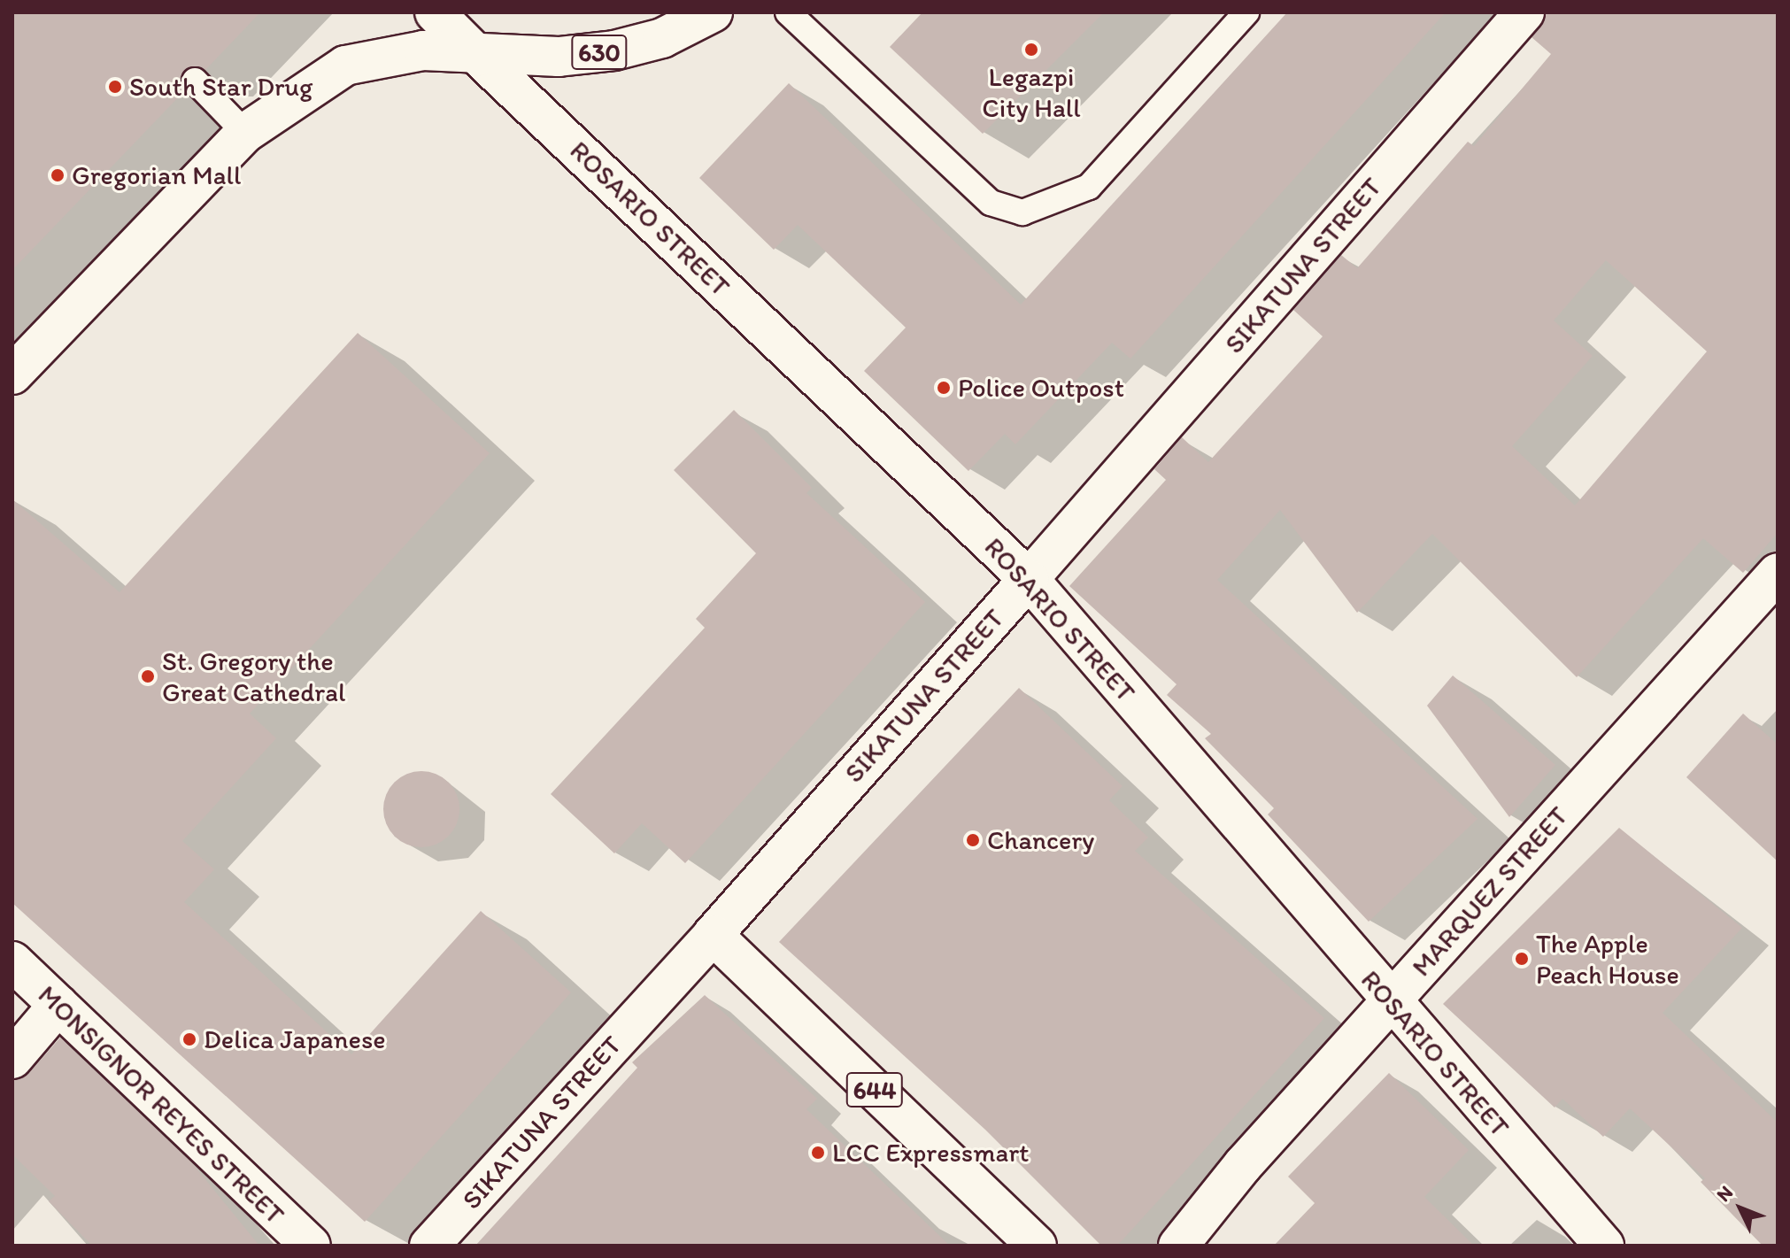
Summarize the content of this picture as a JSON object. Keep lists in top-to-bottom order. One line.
{"streets":{"street":["630","ROSARIO STREET","SIKATUNA STREET","MARQUEZ STREET","644","MONSIGNOR REYES STREET"]},"crossings":[["630","ROSARIO STREET"],["ROSARIO STREET","SIKATUNA STREET"],["ROSARIO STREET","MARQUEZ STREET"],["SIKATUNA STREET","644"]],"places":["Legazpi City Hall","South Star Drug","Gregorian Mall","Police Outpost","St. Gregory the Great Cathedral","Chancery","The Apple Peach House","Delica Japanese","LCC Expressmart"],"north":"top left"}
